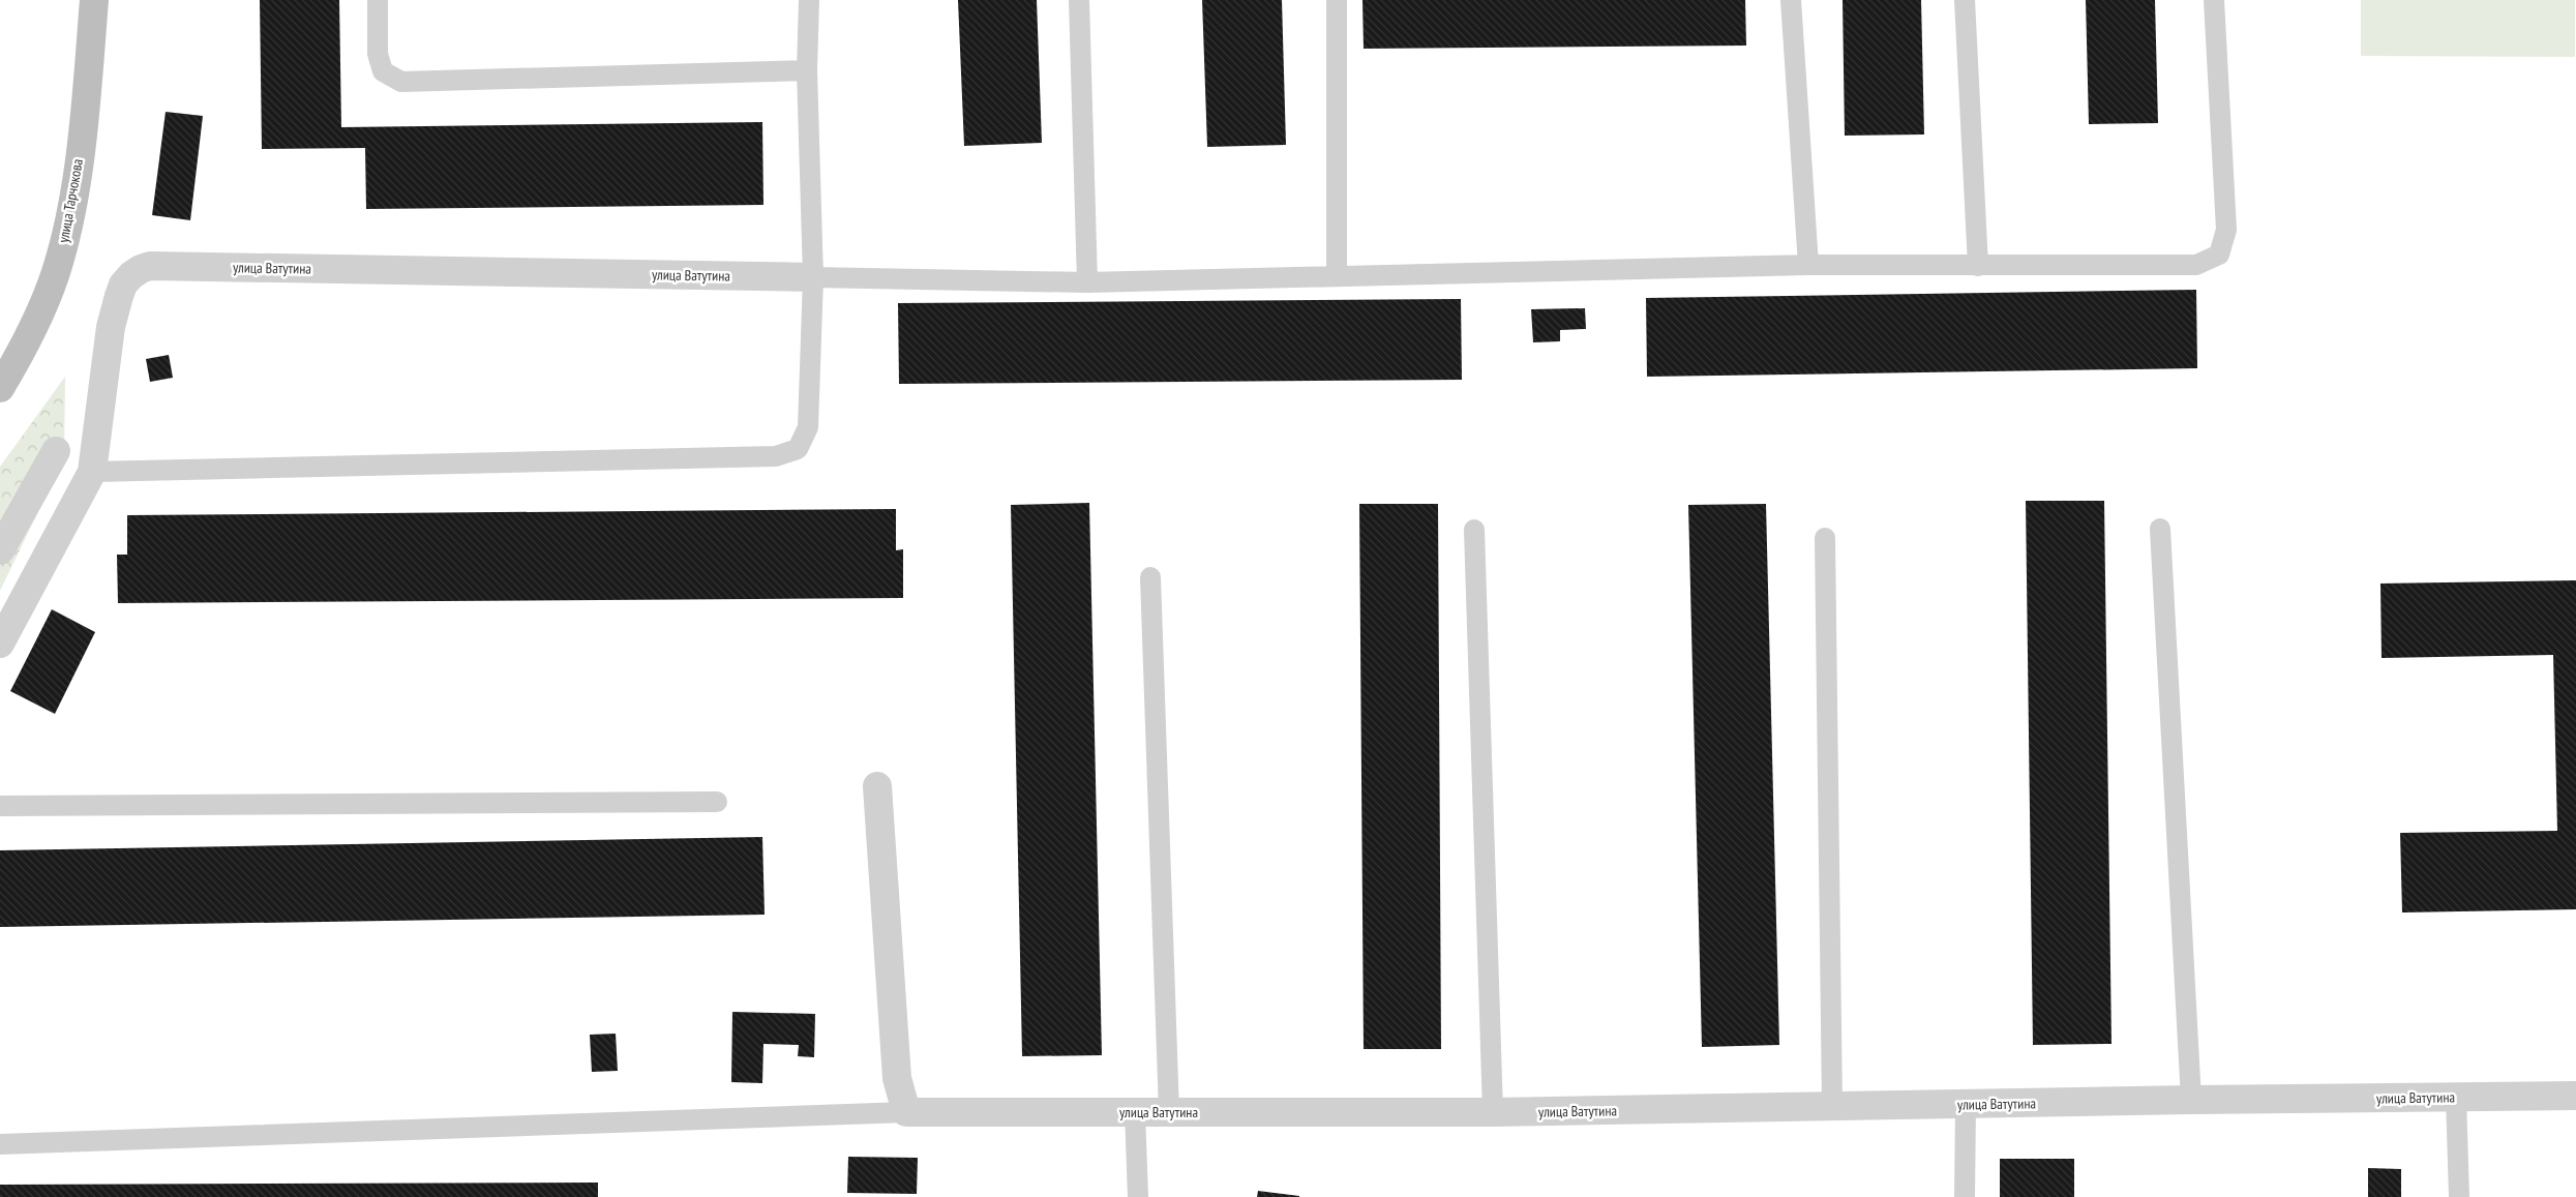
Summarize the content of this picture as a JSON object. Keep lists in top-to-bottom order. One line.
{"streets":{"main road":["улица Тарчокова"],"street":["улица Ватутина"]}}
